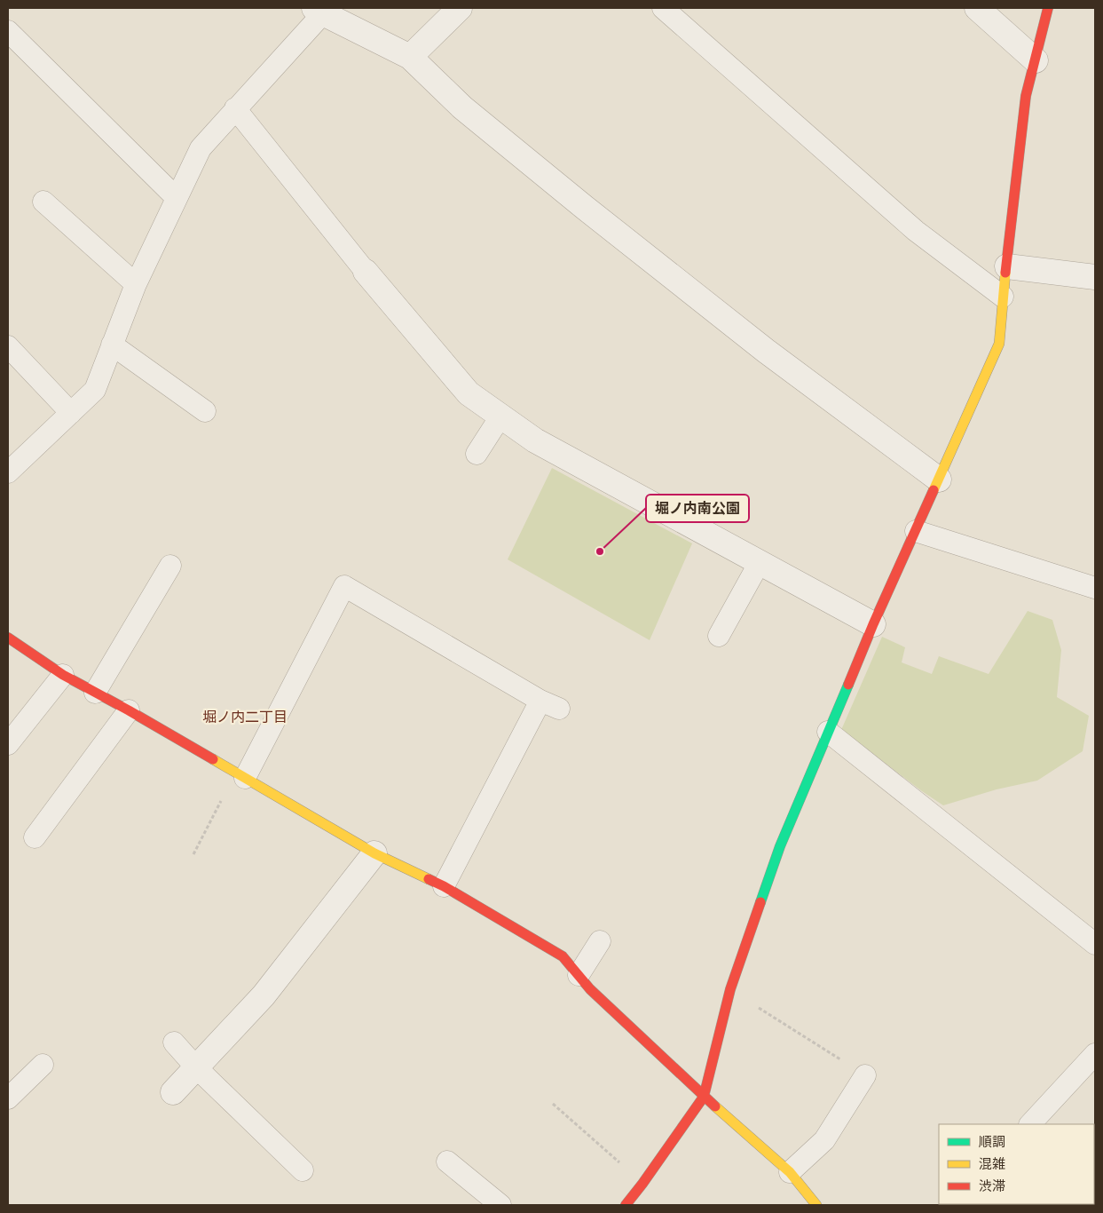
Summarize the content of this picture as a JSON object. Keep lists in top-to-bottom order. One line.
{"districts":["堀ノ内二丁目"],"places":["堀ノ内南公園"],"legend":["順調","混雑","渋滞"]}
